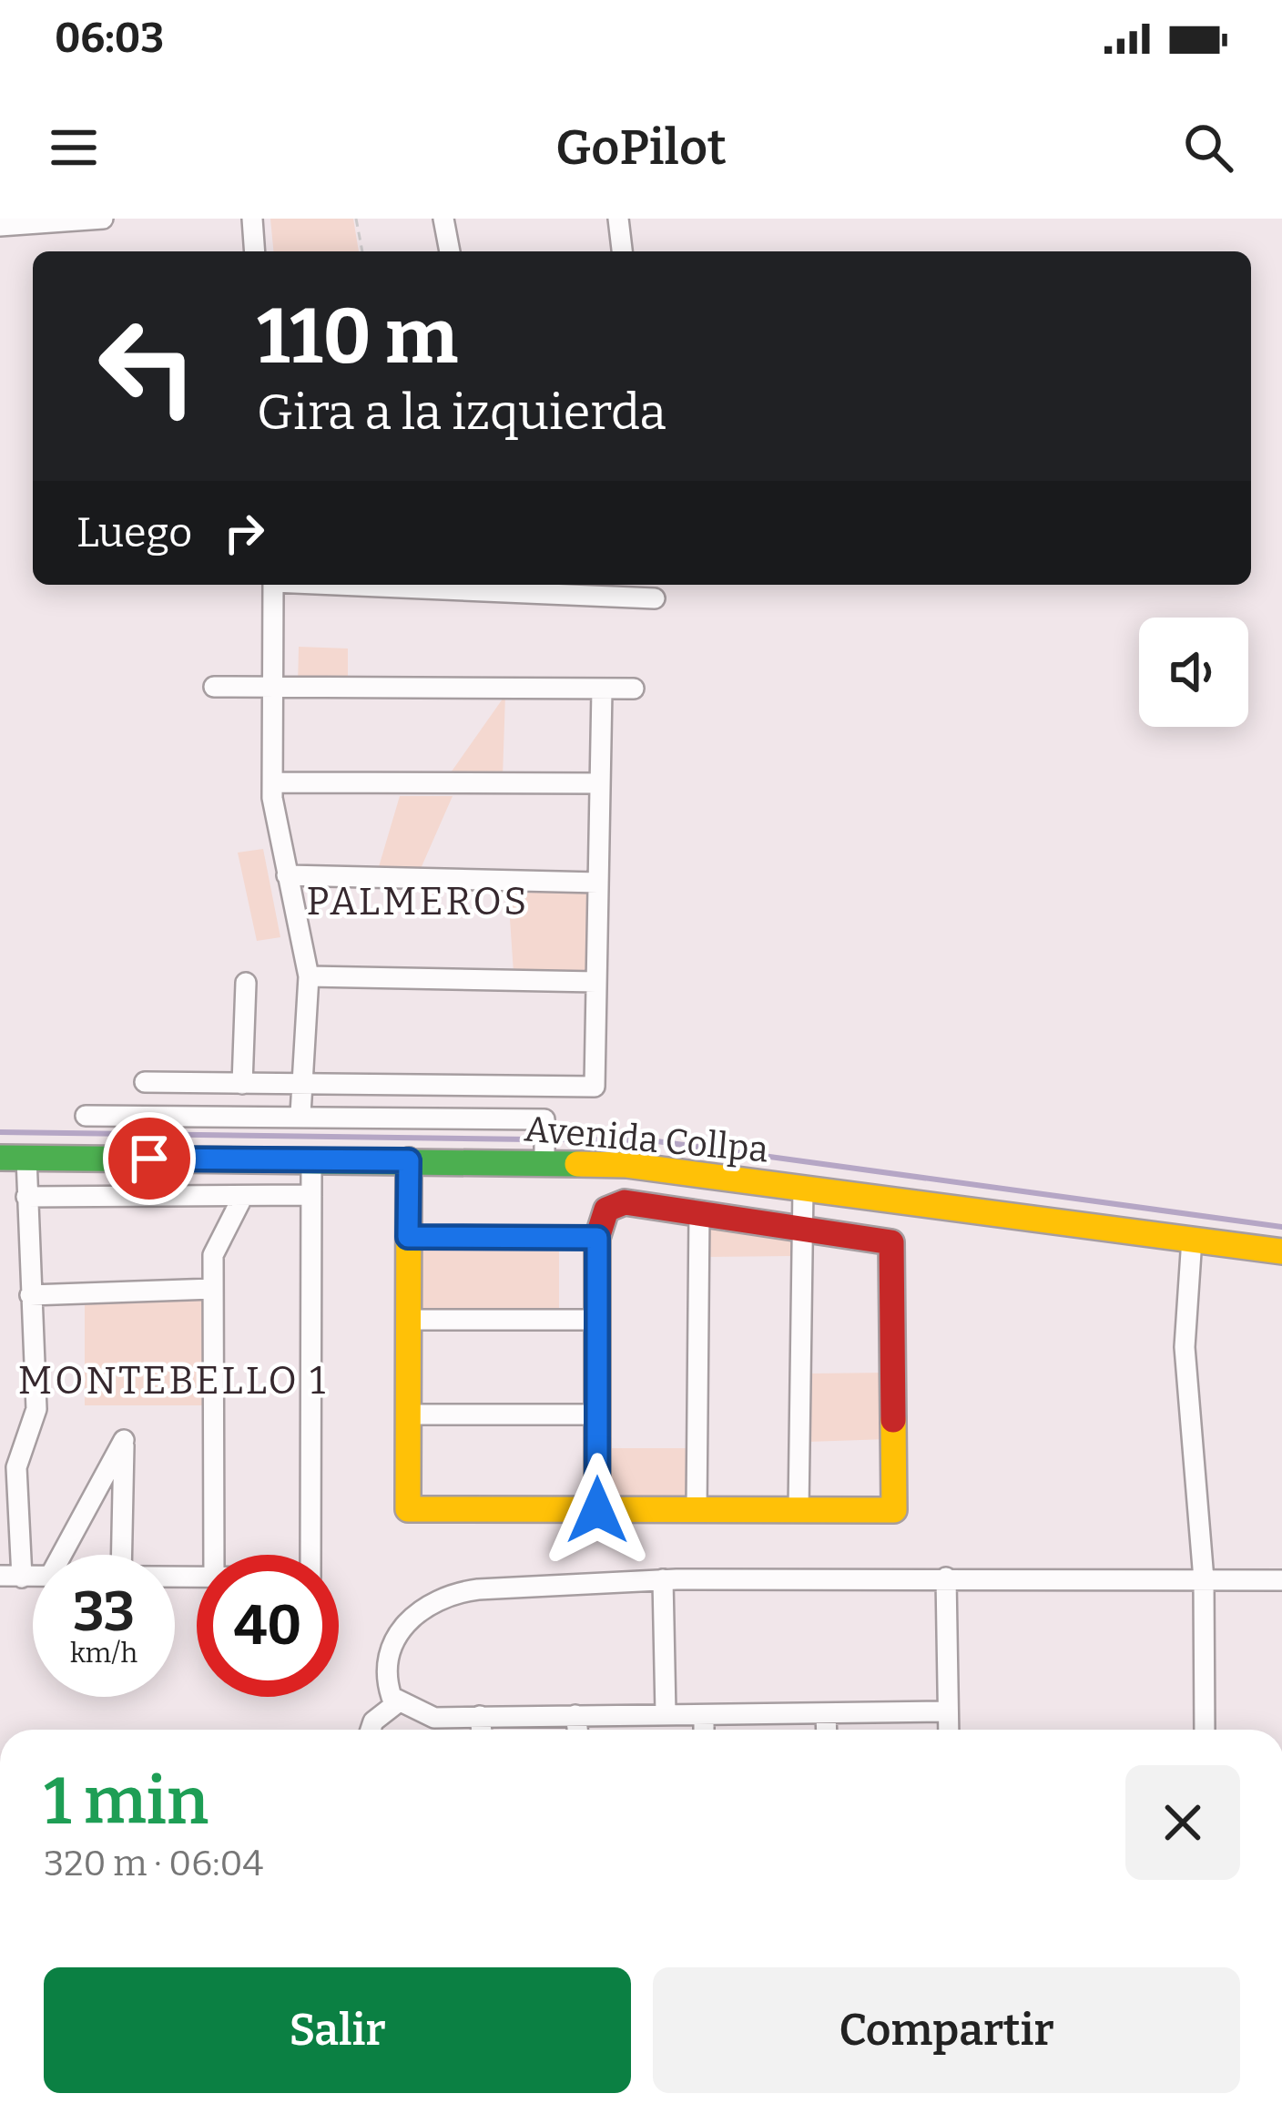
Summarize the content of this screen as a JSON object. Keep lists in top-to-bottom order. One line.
{"streets":{"street":["Avenida Collpa"]},"districts":["PALMEROS","MONTEBELLO 1"],"page":{"status":"06:03","header":"GoPilot","turn":["110 m","Gira a la izquierda"],"then":"Luego","speed":"33 km/h","limit":"40","heading":["1 min","320 m · 06:04"],"buttons":["Salir","Compartir"]}}
